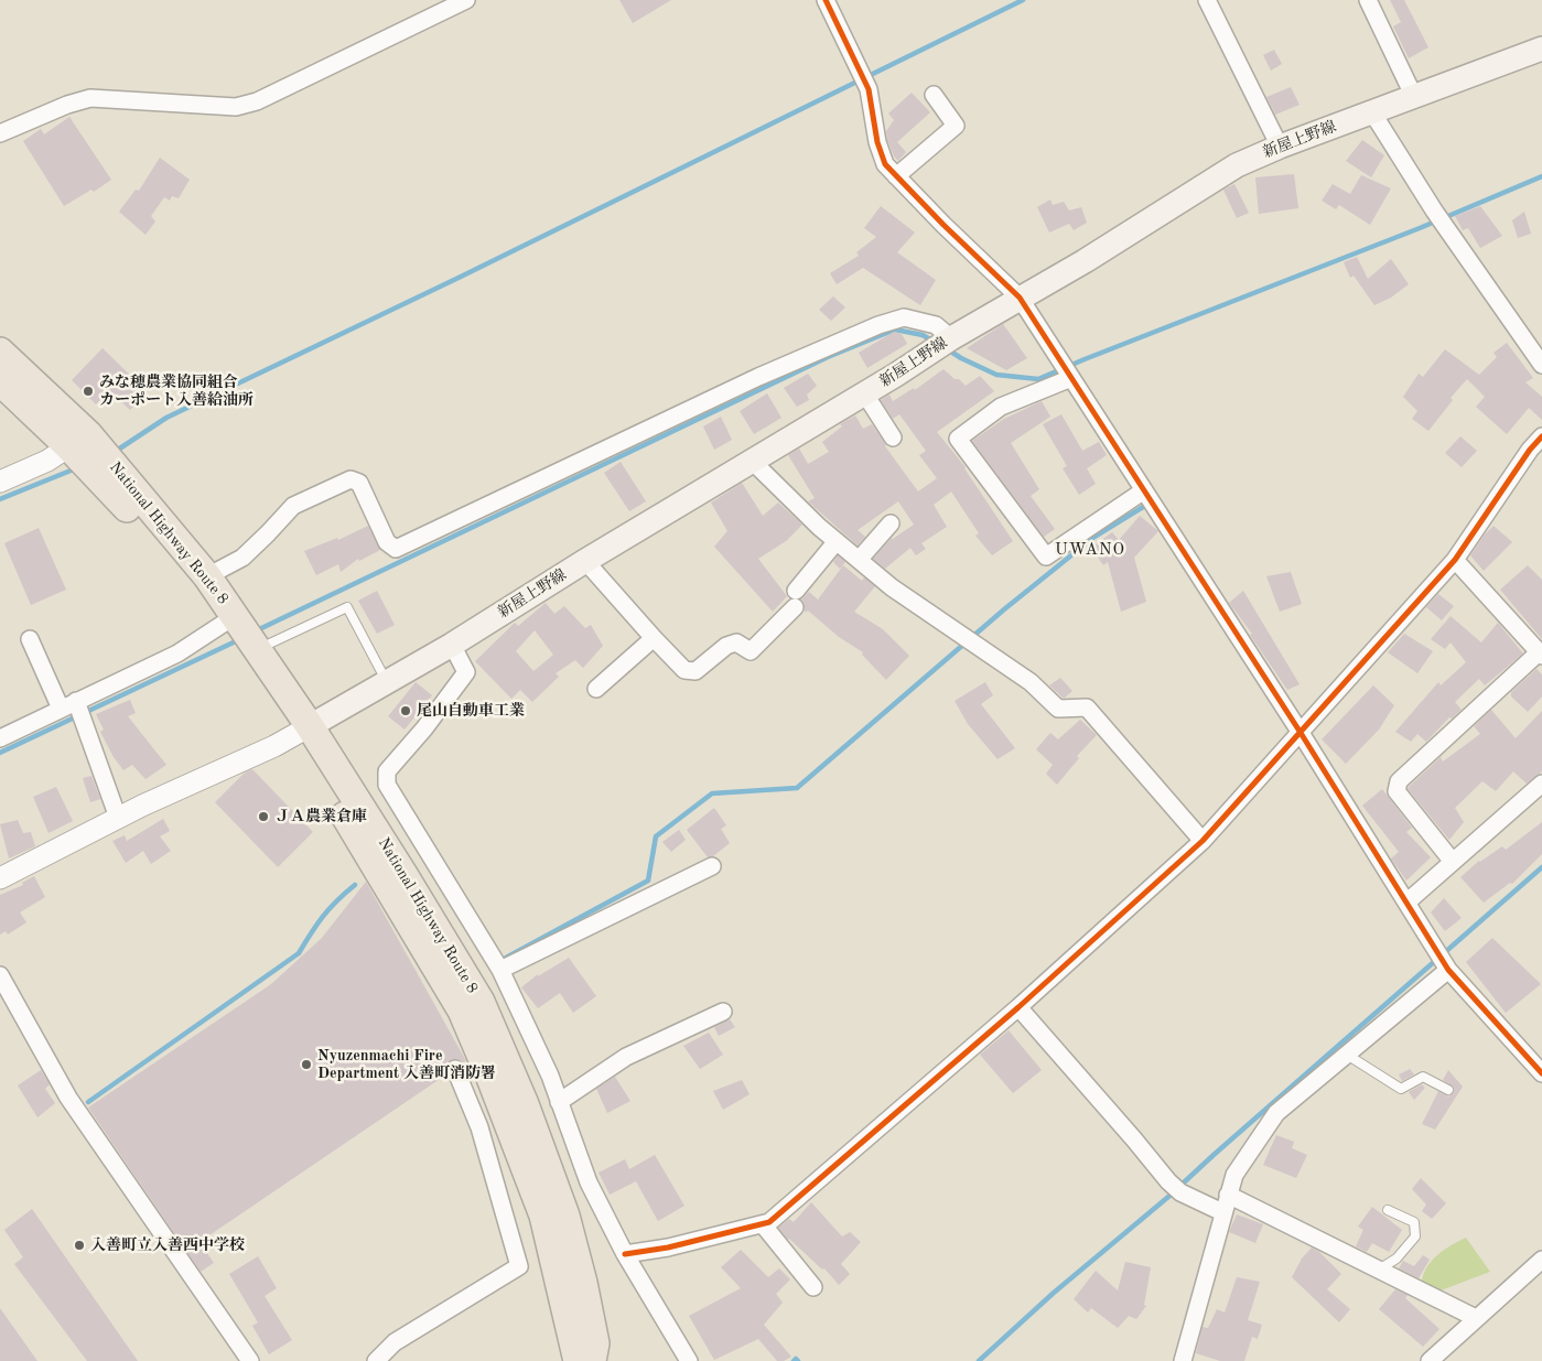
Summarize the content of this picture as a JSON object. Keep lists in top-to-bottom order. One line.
{"streets":{"highway":["National Highway Route 8"],"main road":["新屋上野線"]},"crossings":[["新屋上野線","National Highway Route 8"]],"districts":["UWANO"],"places":["みな穂農業協同組合 カーポート入善給油所","尾山自動車工業","ＪＡ農業倉庫","Nyuzenmachi Fire Department 入善町消防署","入善町立入善西中学校"]}
